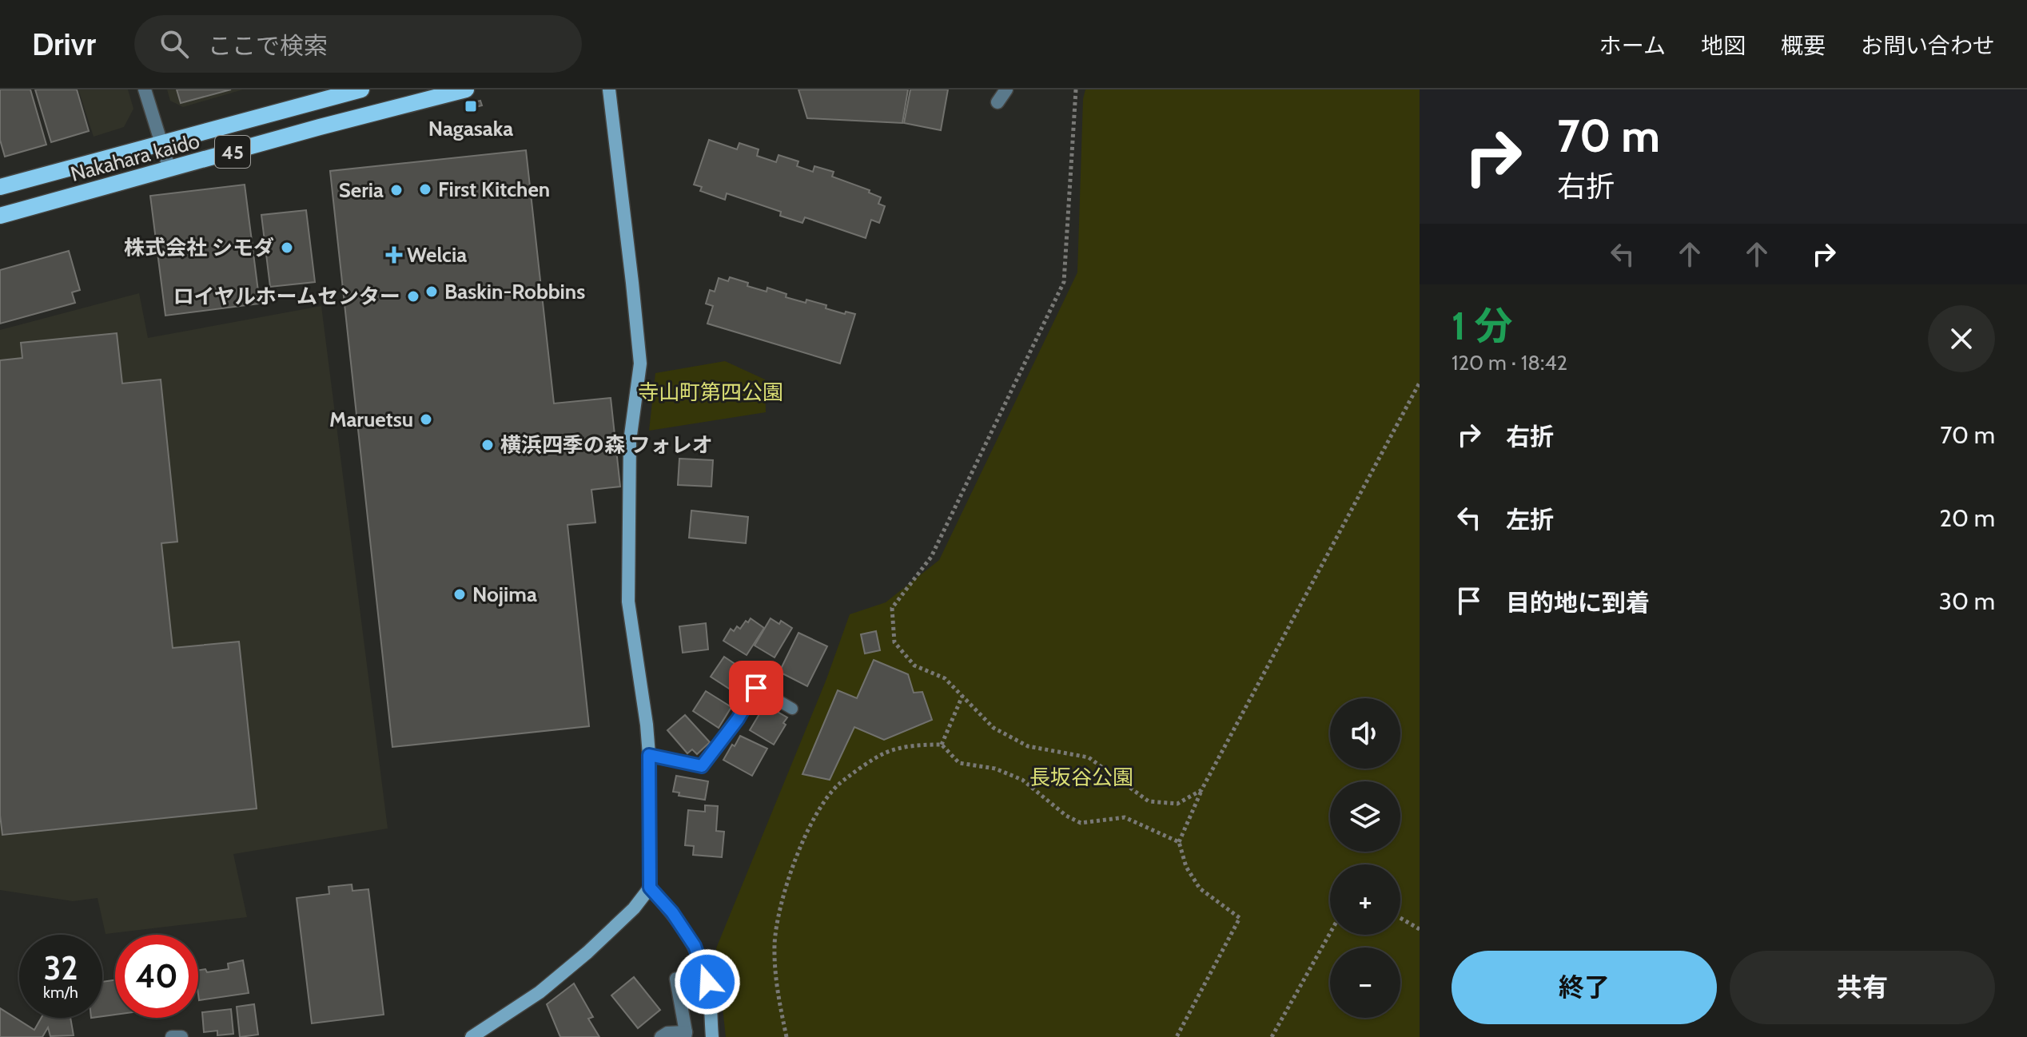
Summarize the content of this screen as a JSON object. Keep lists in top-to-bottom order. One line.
{"streets":{"main road":["45","Nakahara kaido"]},"parks":["寺山町第四公園","長坂谷公園"],"places":{"transit":["Nagasaka"],"other":["First Kitchen","Seria","株式会社 シモダ","Baskin-Robbins","ロイヤルホームセンター","Maruetsu","横浜四季の森 フォレオ","Nojima"],"health":["Welcia"]},"page":{"header":"Drivr","search":"ここで検索","nav":["ホーム","地図","概要","お問い合わせ"],"turn":["70 m","右折"],"heading":["1 分","120 m · 18:42"],"list":[{"name":"右折","value":"70 m"},{"name":"左折","value":"20 m"},{"name":"目的地に到着","value":"30 m"}],"map_buttons":["+","−"],"speed":"32 km/h","limit":"40","buttons":["終了","共有"]}}
